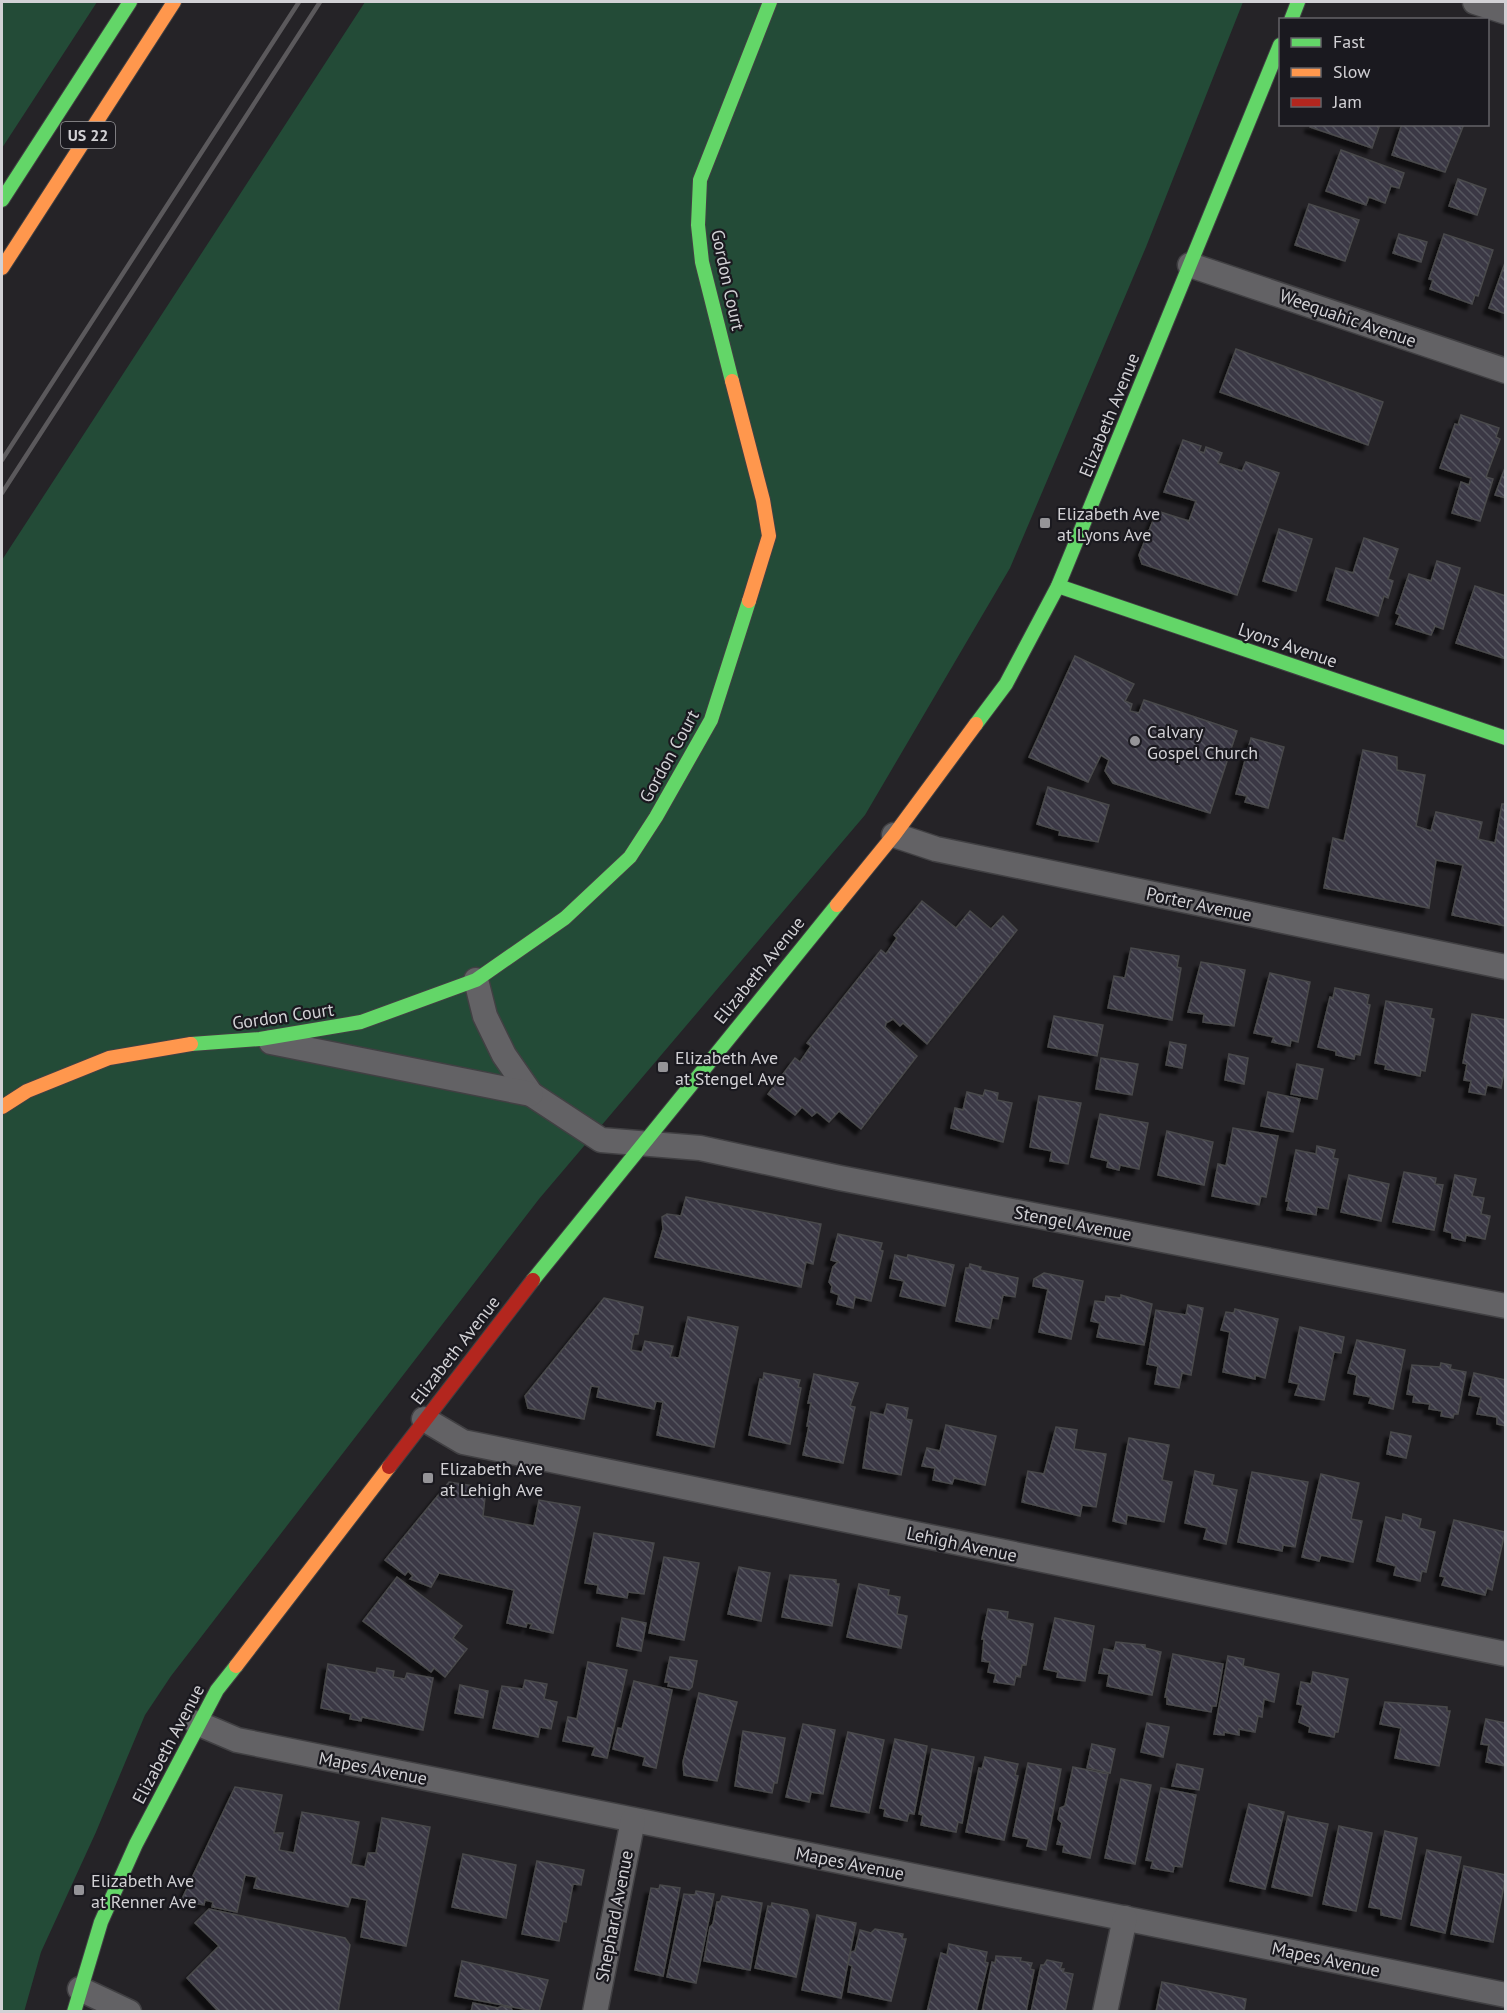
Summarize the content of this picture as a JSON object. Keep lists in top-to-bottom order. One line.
{"streets":{"main road":["US 22","Gordon Court","Elizabeth Avenue","Lyons Avenue"],"street":["Weequahic Avenue","Porter Avenue","Stengel Avenue","Lehigh Avenue","Mapes Avenue","Shephard Avenue"]},"crossings":[["Weequahic Avenue","Elizabeth Avenue"],["Elizabeth Avenue","Lyons Avenue"],["Elizabeth Avenue","Porter Avenue"],["Elizabeth Avenue","Stengel Avenue"],["Elizabeth Avenue","Lehigh Avenue"],["Elizabeth Avenue","Mapes Avenue"],["Mapes Avenue","Shephard Avenue"]],"places":{"transit":["Elizabeth Ave at Lyons Ave","Elizabeth Ave at Stengel Ave","Elizabeth Ave at Lehigh Ave","Elizabeth Ave at Renner Ave"],"other":["Calvary Gospel Church"]},"legend":["Fast","Slow","Jam"]}
